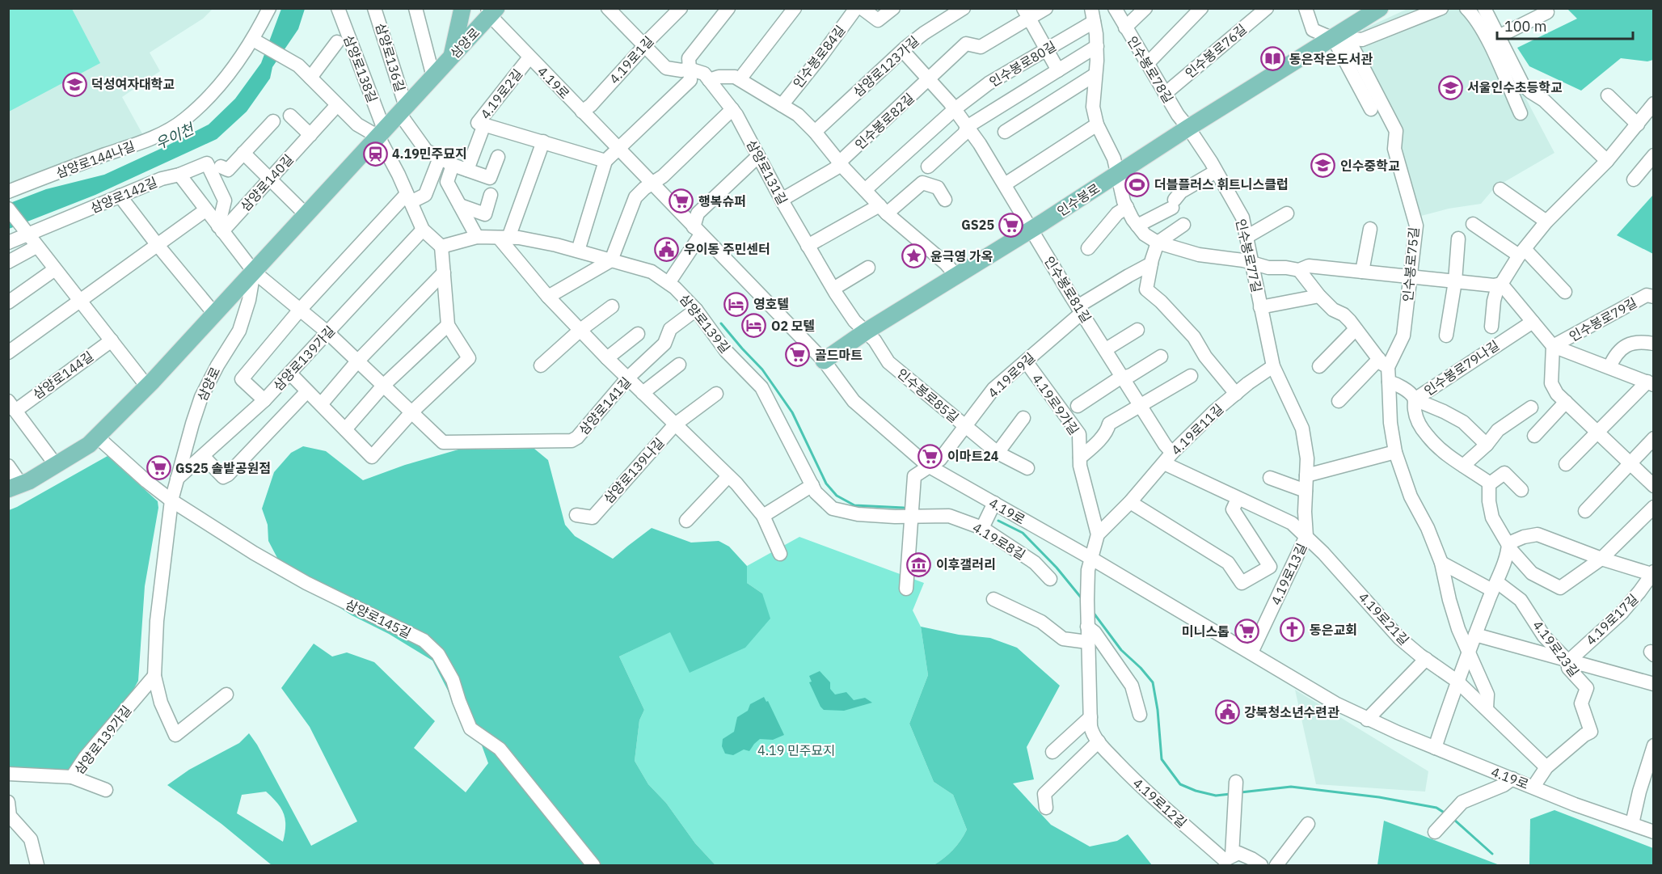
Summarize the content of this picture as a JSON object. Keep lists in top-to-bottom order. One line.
{"streets":{"main road":["삼양로","인수봉로"],"street":["인수봉로76길","인수봉로84길","삼양로136길","4.19로1길","인수봉로80길","삼양로123가길","삼양로138길","인수봉로78길","4.19로","4.19로2길","인수봉로82길","삼양로144나길","삼양로131길","삼양로140길","삼양로142길","인수봉로77길","인수봉로75길","인수봉로81길","인수봉로79길","삼양로139길","삼양로139가길","인수봉로79나길","삼양로144길","4.19로9길","인수봉로85길","4.19로9가길","삼양로141길","4.19로11길","삼양로139나길","4.19로8길","4.19로13길","삼양로145길","4.19로21길","4.19로17길","4.19로23길","4.19로12길"]},"crossings":[["삼양로","삼양로136길"],["삼양로","삼양로138길"],["삼양로","4.19로"],["삼양로","삼양로139가길"],["삼양로","삼양로141길"],["삼양로","삼양로145길"],["인수봉로76길","인수봉로78길"],["4.19로1길","4.19로"],["4.19로1길","삼양로131길"],["인수봉로78길","인수봉로"],["인수봉로78길","인수봉로77길"],["4.19로","4.19로2길"],["4.19로","인수봉로"],["4.19로","4.19로9길"],["4.19로","4.19로13길"],["4.19로","4.19로23길"],["4.19로","4.19로12길"],["삼양로131길","인수봉로"],["삼양로131길","인수봉로85길"],["인수봉로","인수봉로77길"],["인수봉로","인수봉로75길"],["인수봉로","인수봉로81길"],["인수봉로","인수봉로85길"],["인수봉로77길","4.19로11길"],["인수봉로77길","4.19로13길"],["인수봉로81길","4.19로9길"],["인수봉로81길","4.19로11길"],["인수봉로81길","4.19로21길"],["인수봉로79길","인수봉로79나길"],["삼양로139길","삼양로141길"],["삼양로139길","4.19로8길"],["삼양로139가길","삼양로141길"],["4.19로9길","인수봉로85길"],["4.19로9길","4.19로9가길"],["4.19로9가길","4.19로11길"],["4.19로11길","4.19로13길"],["4.19로11길","4.19로21길"],["4.19로13길","4.19로21길"],["4.19로21길","4.19로23길"],["4.19로17길","4.19로23길"]],"water":["우이천"],"parks":["4.19 민주묘지"],"places":{"library":["동은작은도서관"],"school or university":["덕성여자대학교","서울인수초등학교","인수중학교"],"station":["4.19민주묘지"],"sports":["더블플러스 휘트니스클럽"],"supermarket":["행복슈퍼","GS25","골드마트","이마트24","GS25 솔밭공원점","미니스톱"],"public building":["우이동 주민센터","강북청소년수련관"],"place":["윤극영 가옥"],"hotel":["영호텔","O2 모텔"],"museum":["이후갤러리"],"church":["동은교회"]},"scale_bar":"100 m"}
